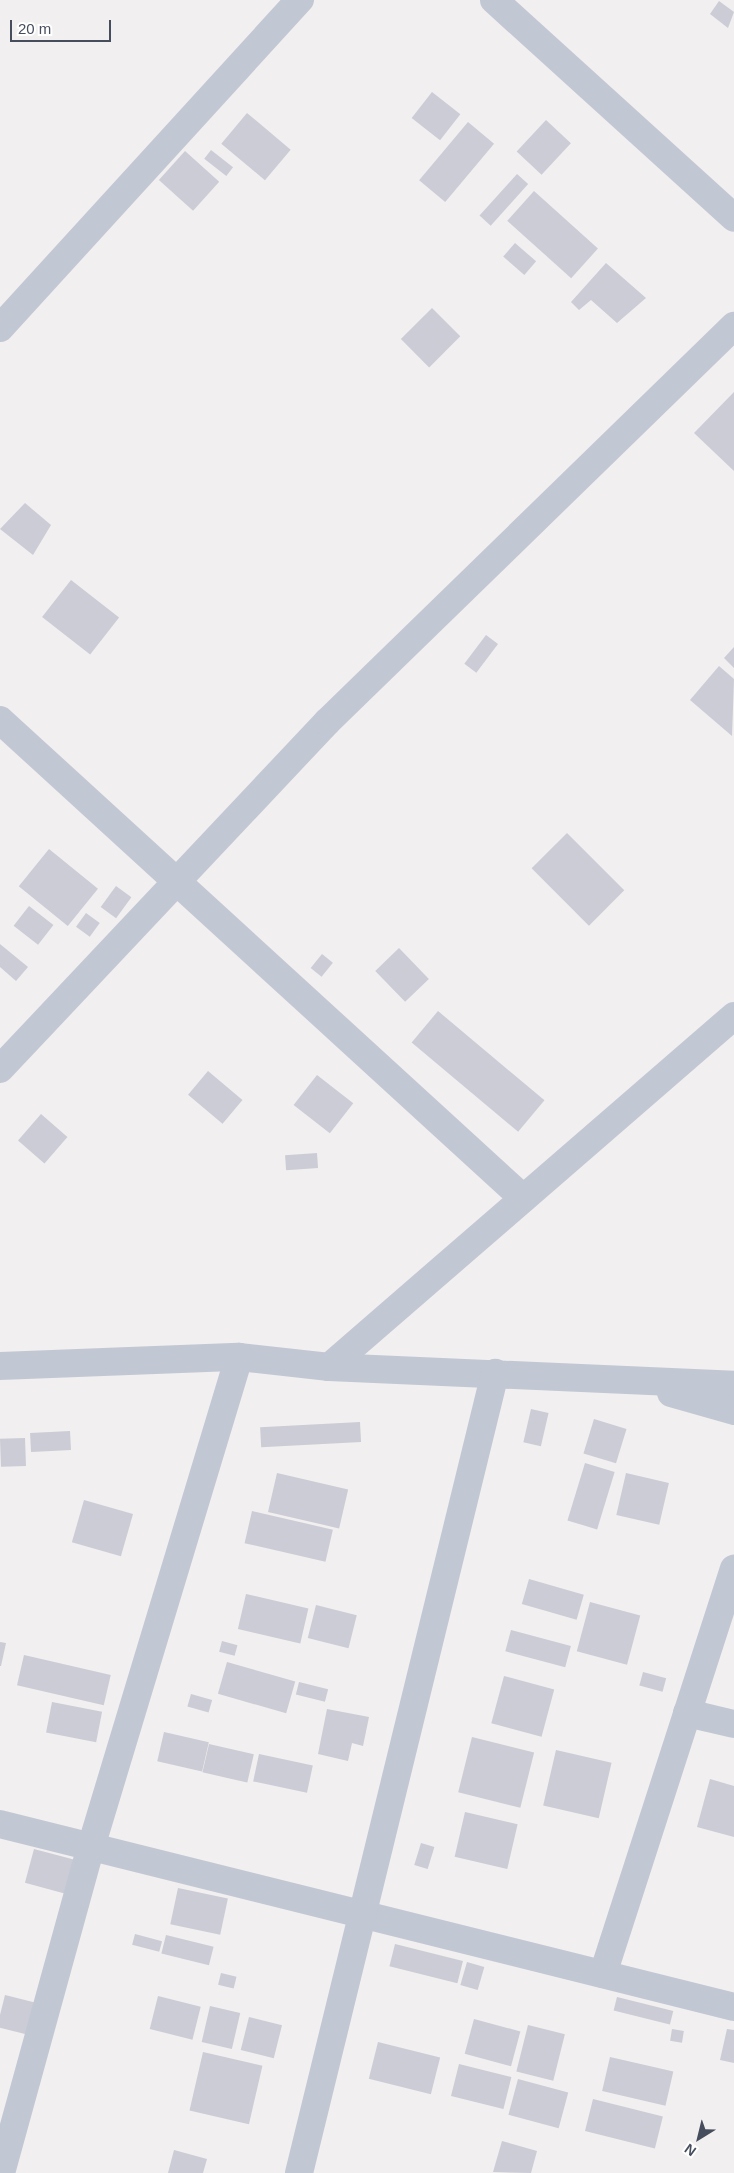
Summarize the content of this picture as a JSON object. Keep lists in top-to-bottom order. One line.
{"scale_bar":"20 m","north":"bottom left"}
